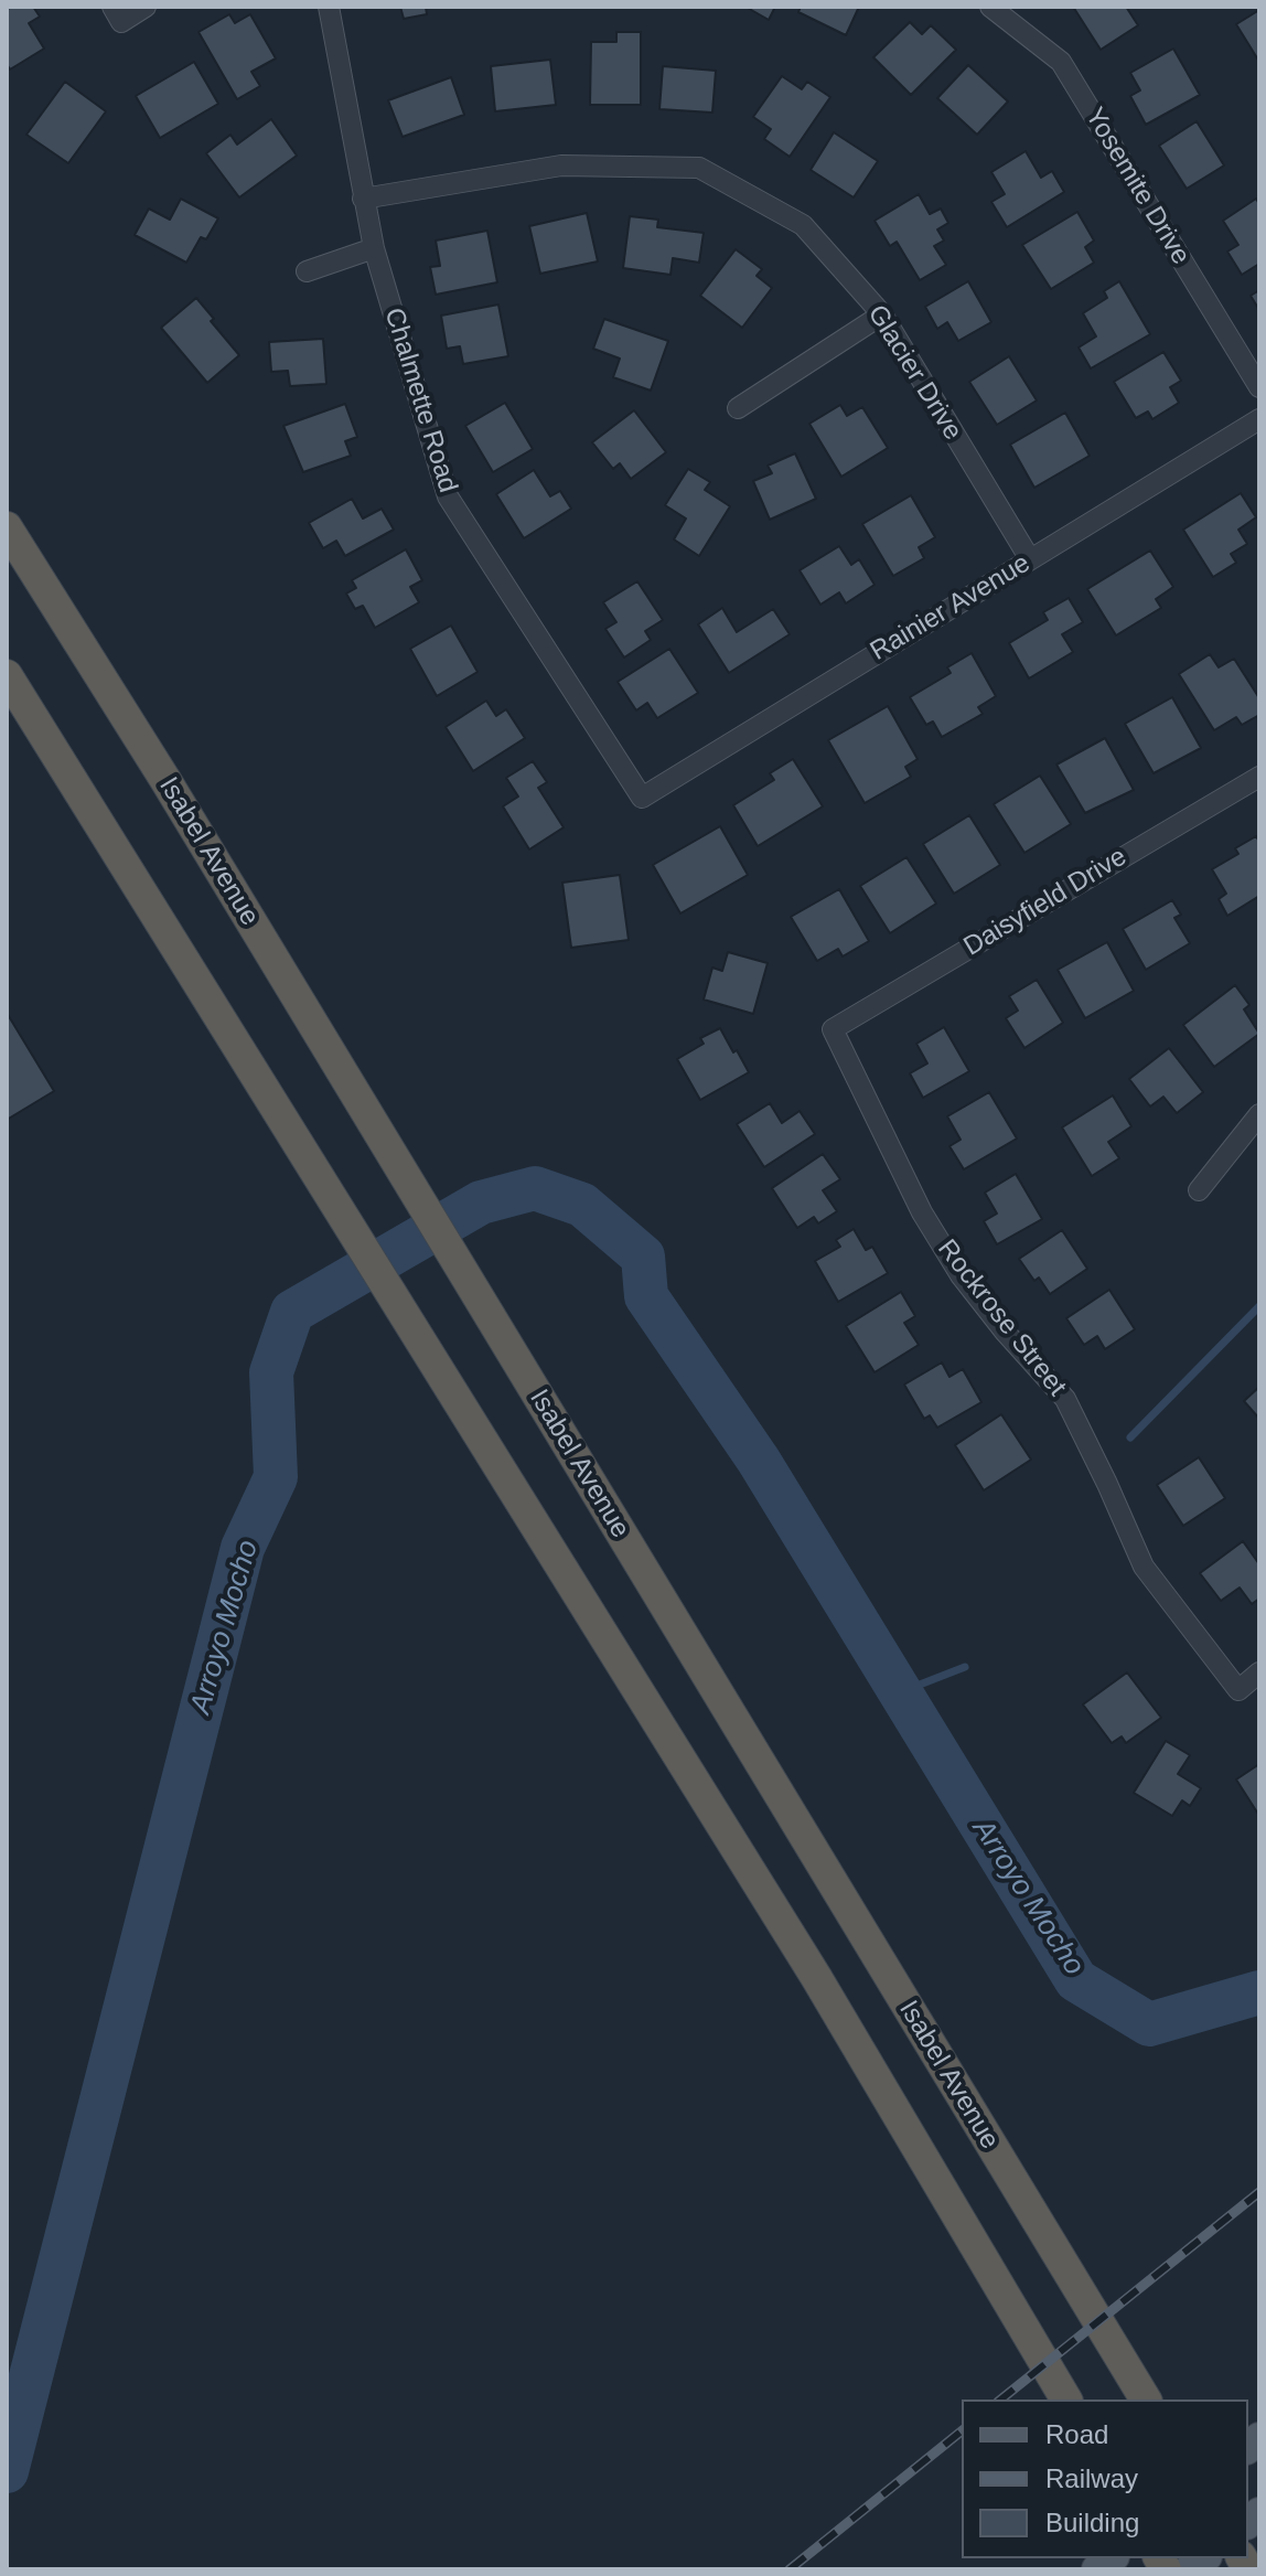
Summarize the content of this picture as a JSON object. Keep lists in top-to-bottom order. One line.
{"streets":{"highway":["Isabel Avenue"],"street":["Yosemite Drive","Glacier Drive","Chalmette Road","Rainier Avenue","Daisyfield Drive","Rockrose Street"]},"crossings":[["Glacier Drive","Chalmette Road"],["Glacier Drive","Rainier Avenue"],["Chalmette Road","Rainier Avenue"],["Daisyfield Drive","Rockrose Street"]],"water":["Arroyo Mocho"],"legend":["Road","Railway","Building"]}
